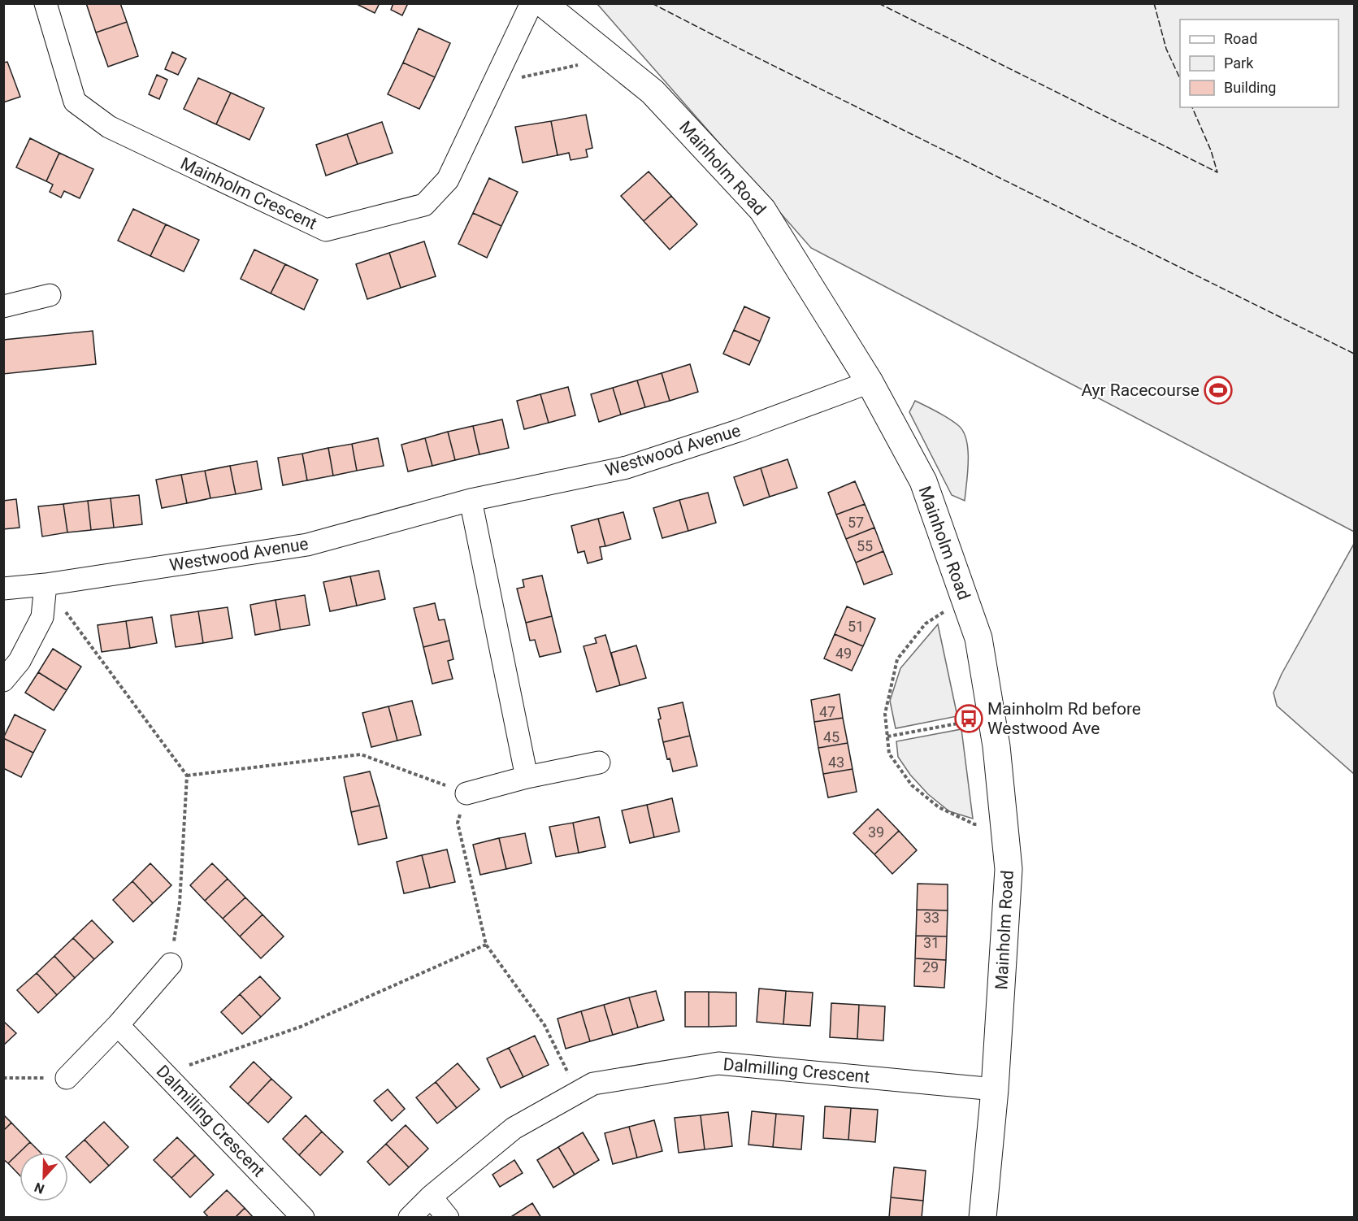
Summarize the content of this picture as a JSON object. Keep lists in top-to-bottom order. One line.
{"streets":{"street":["Mainholm Road","Mainholm Crescent","Westwood Avenue","Dalmilling Crescent"]},"crossings":[["Mainholm Road","Westwood Avenue"],["Mainholm Road","Dalmilling Crescent"]],"places":{"sports":["Ayr Racecourse"],"bus stop":["Mainholm Rd before Westwood Ave"]},"house_numbers":["57","55","51","49","47","45","43","39","33","31","29"],"legend":["Road","Park","Building"],"north":"bottom"}
